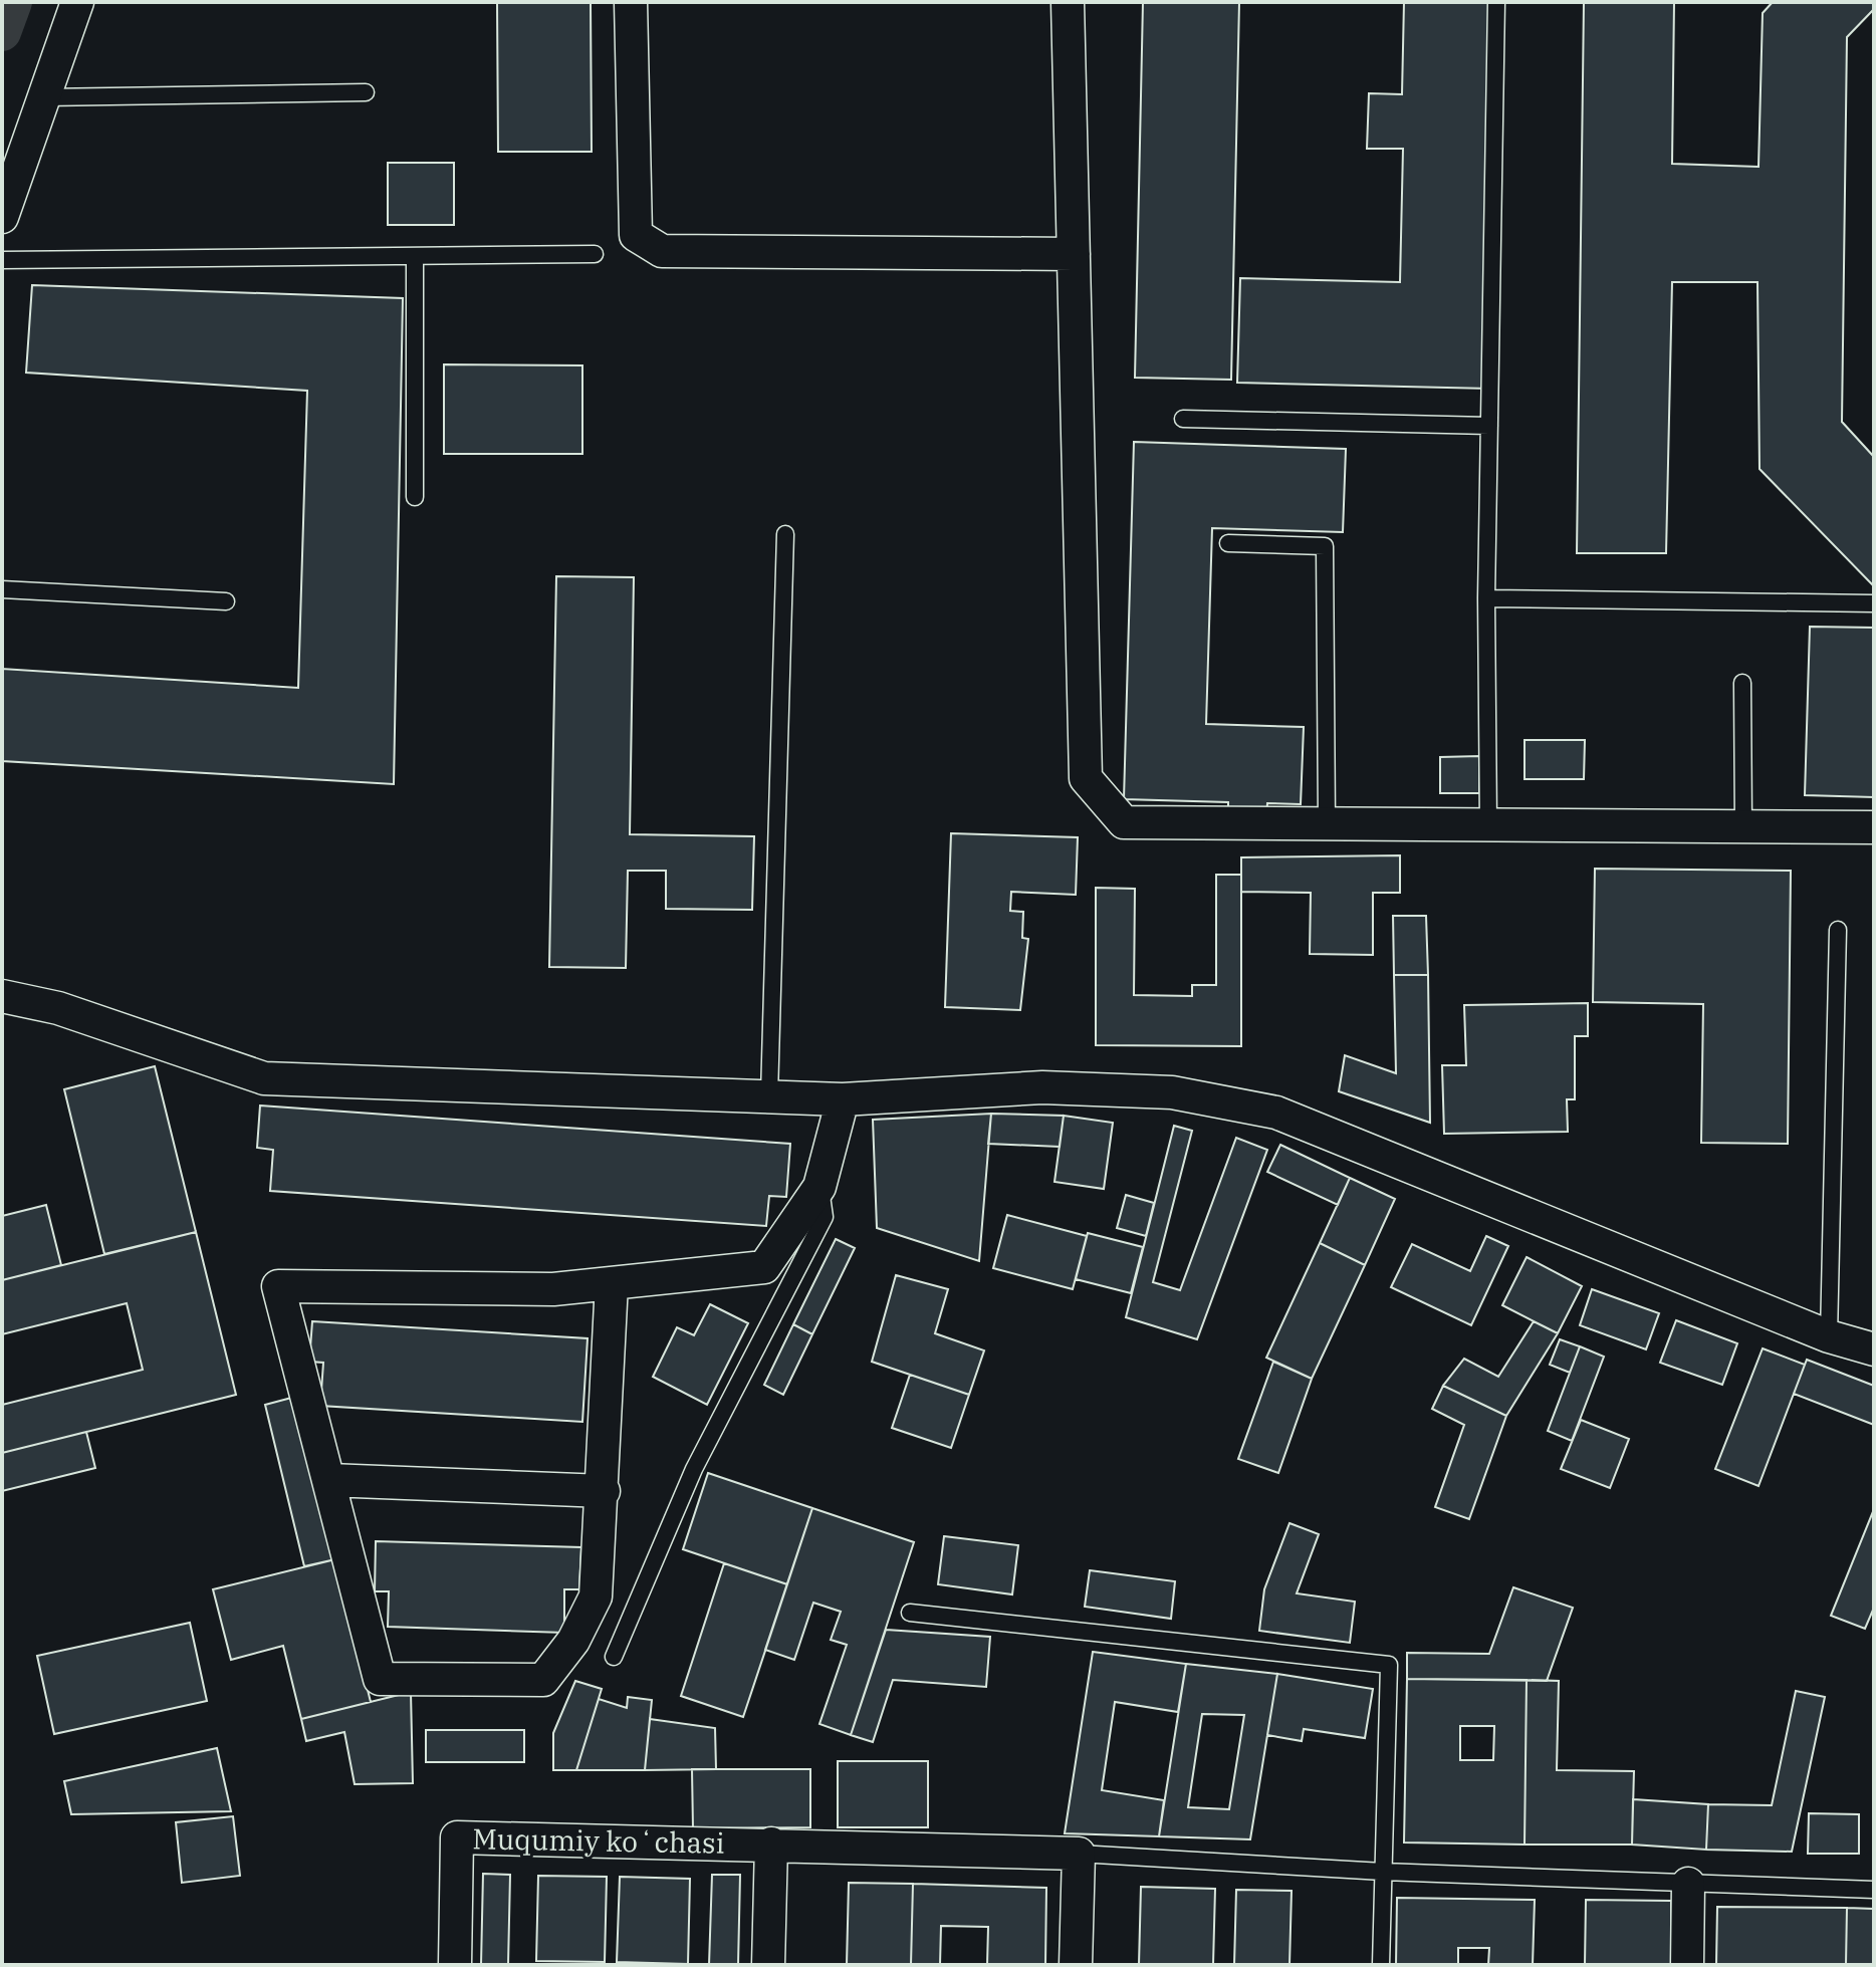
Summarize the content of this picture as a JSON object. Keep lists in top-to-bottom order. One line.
{"streets":{"street":["Muqumiy koʻchasi"]}}
